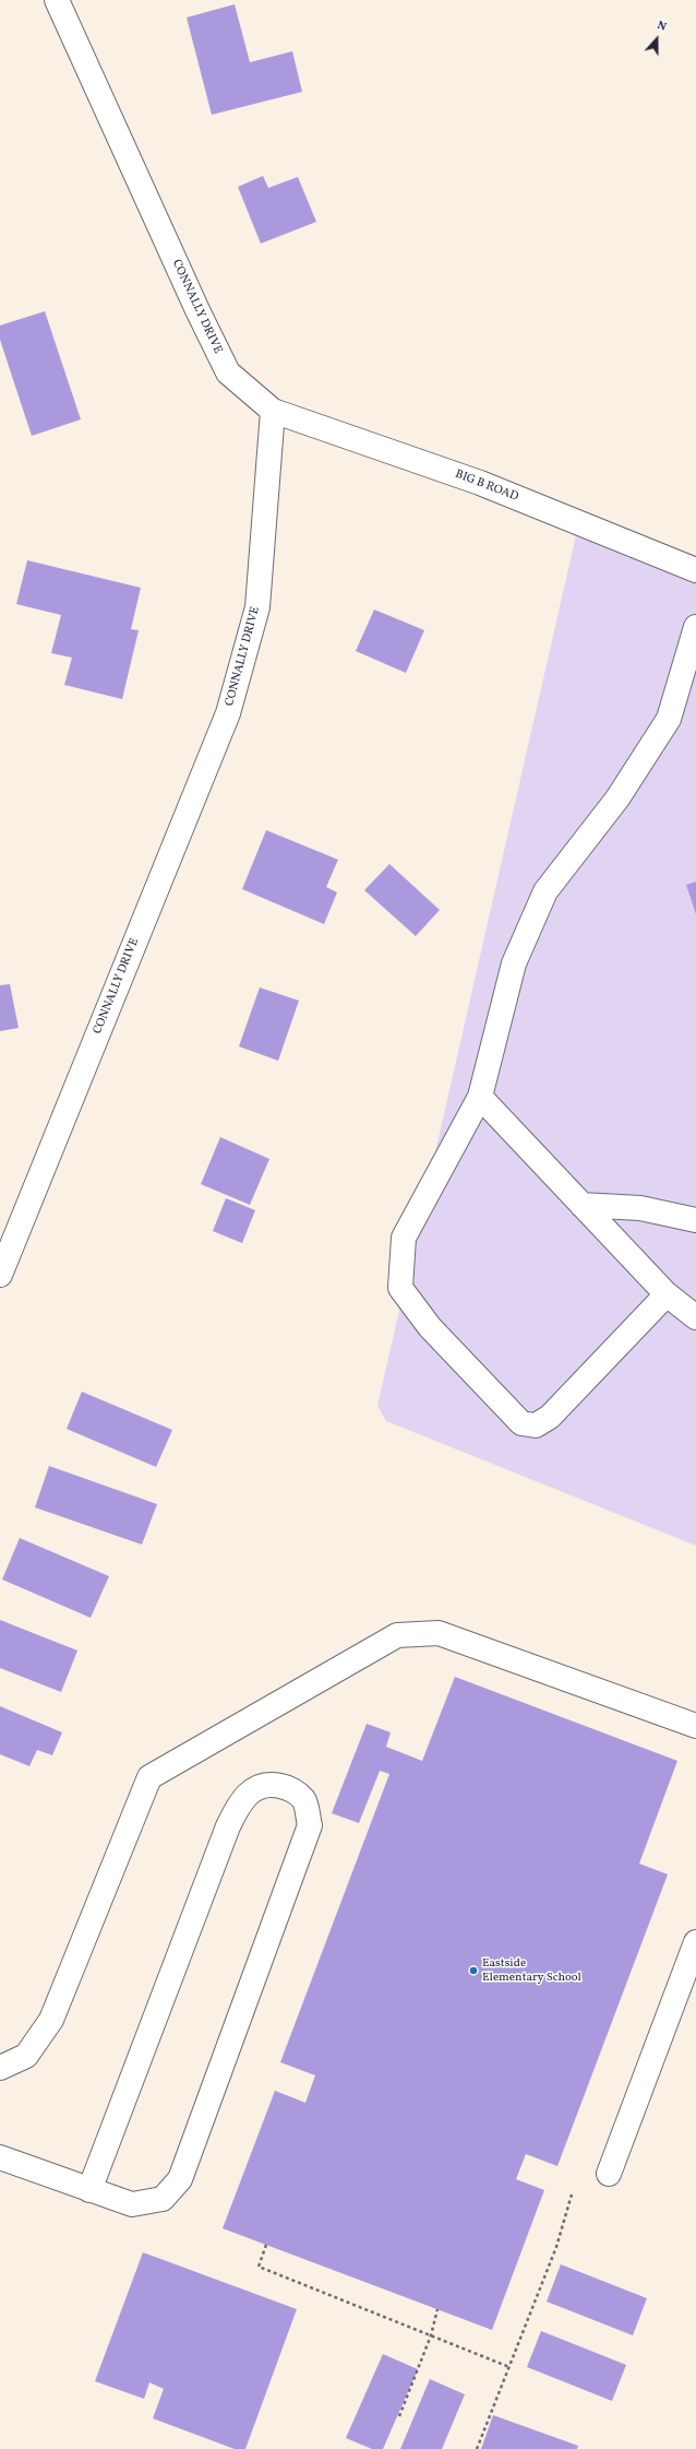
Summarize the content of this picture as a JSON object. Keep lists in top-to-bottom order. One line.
{"streets":{"street":["CONNALLY DRIVE","BIG B ROAD"]},"crossings":[["CONNALLY DRIVE","BIG B ROAD"]],"places":["Eastside Elementary School"],"north":"top"}
